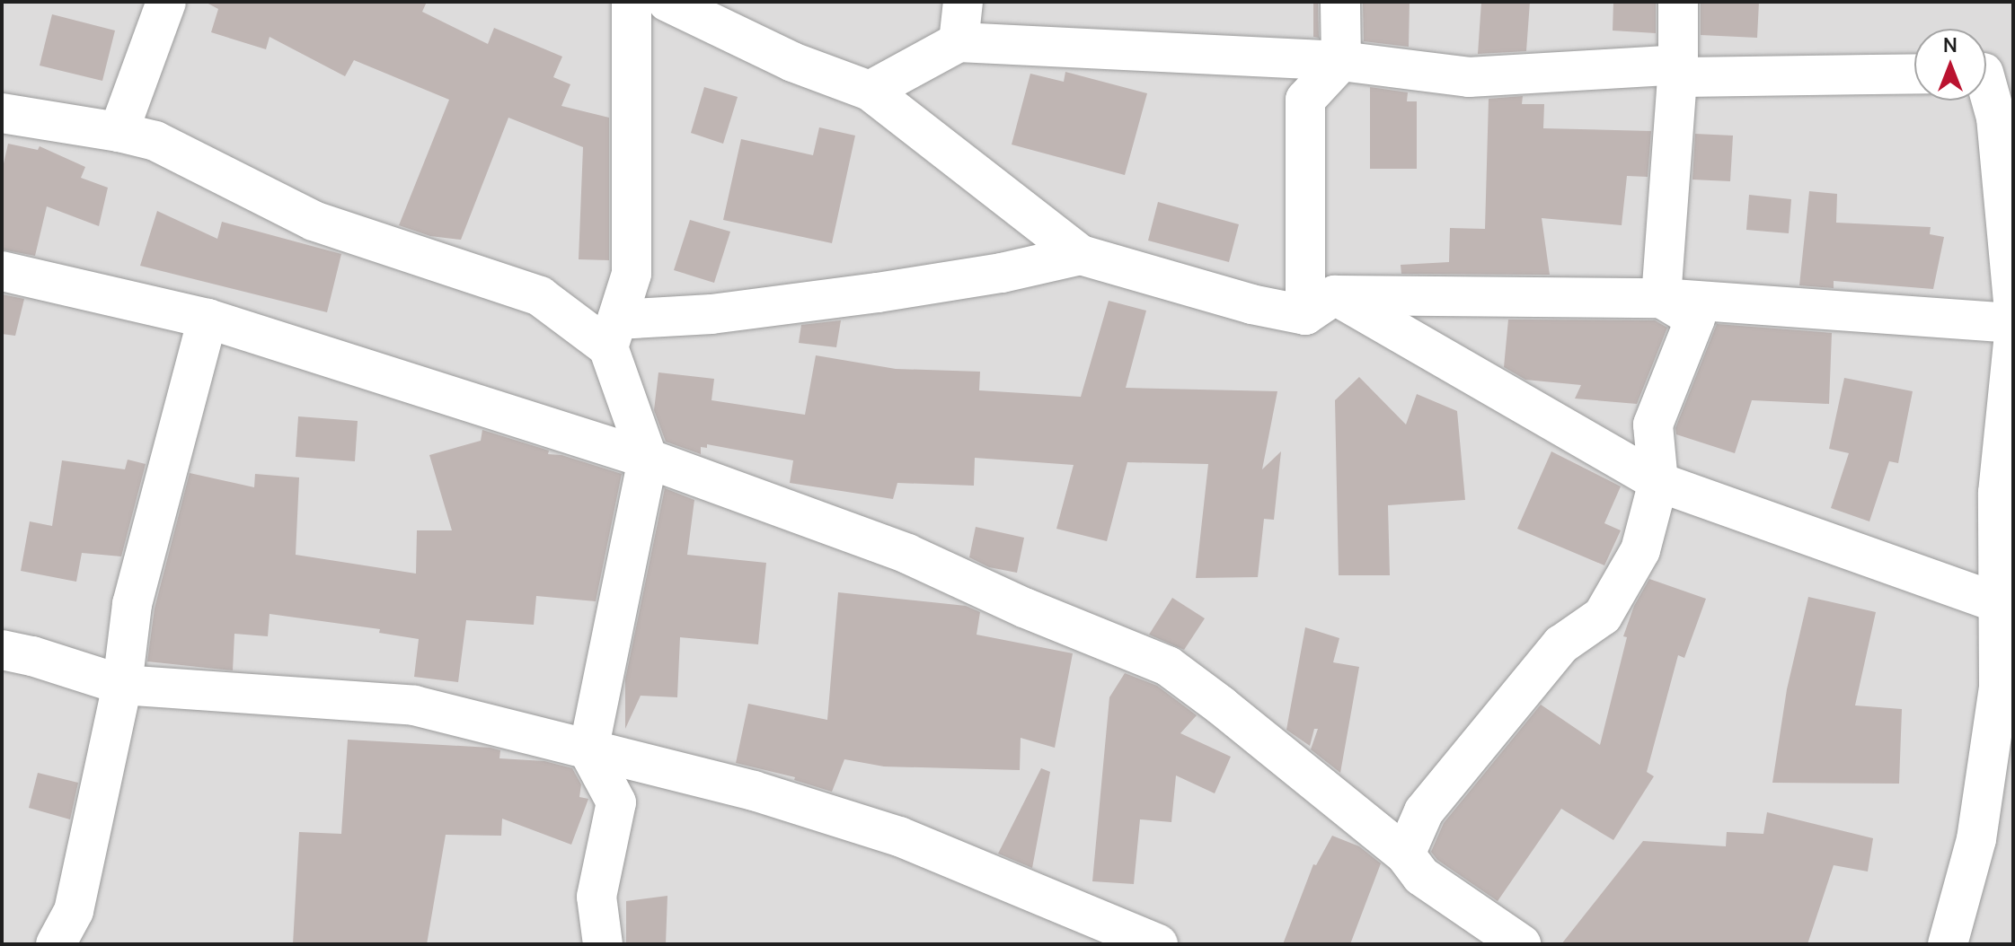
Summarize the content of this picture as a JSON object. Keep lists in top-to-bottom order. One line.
{"north":"top"}
